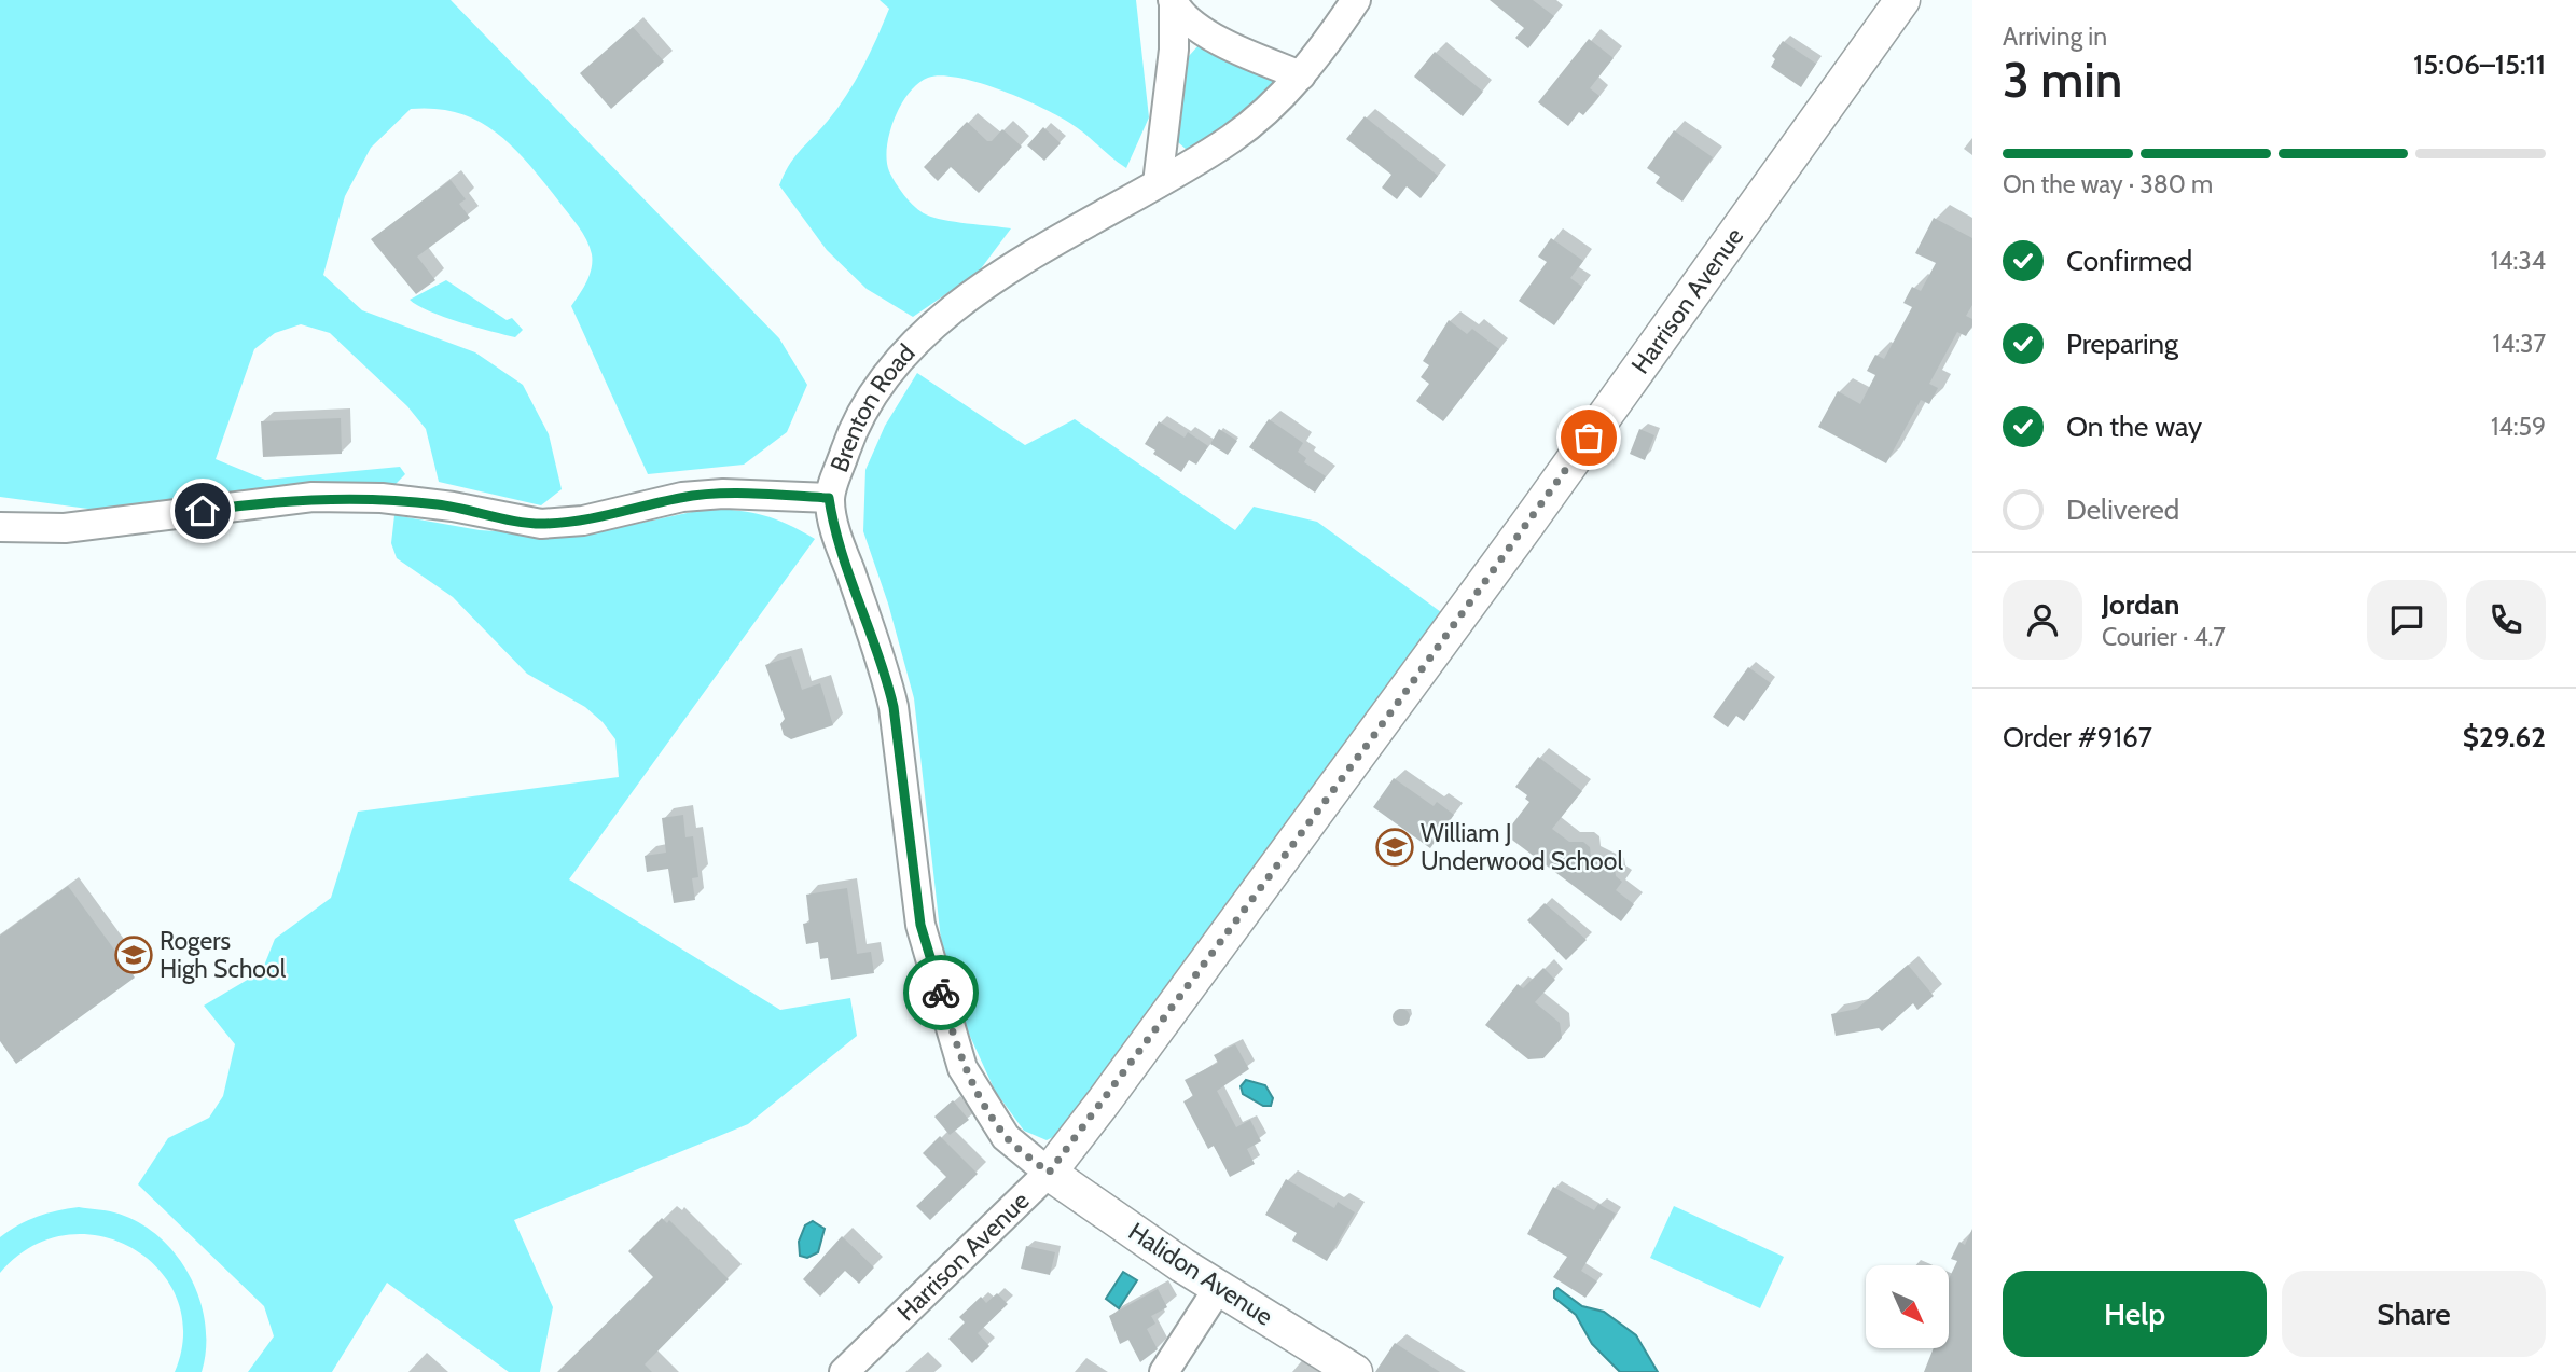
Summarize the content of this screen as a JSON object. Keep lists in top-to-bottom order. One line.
{"streets":{"main road":["Harrison Avenue","Halidon Avenue"],"street":["Brenton Road"]},"crossings":[["Harrison Avenue","Brenton Road"],["Harrison Avenue","Halidon Avenue"],["Brenton Road","Halidon Avenue"]],"places":{"school or university":["William J Underwood School","Rogers High School"]},"north":"bottom right","page":{"heading":["3 min","Arriving in","15:06–15:11"],"panel":["Jordan","Courier · 4.7","Order #9167","$29.62"],"bar":"On the way · 380 m","list":[["Confirmed","14:34"],["Preparing","14:37"],["On the way","14:59"],"Delivered"],"buttons":["Help","Share"]}}
